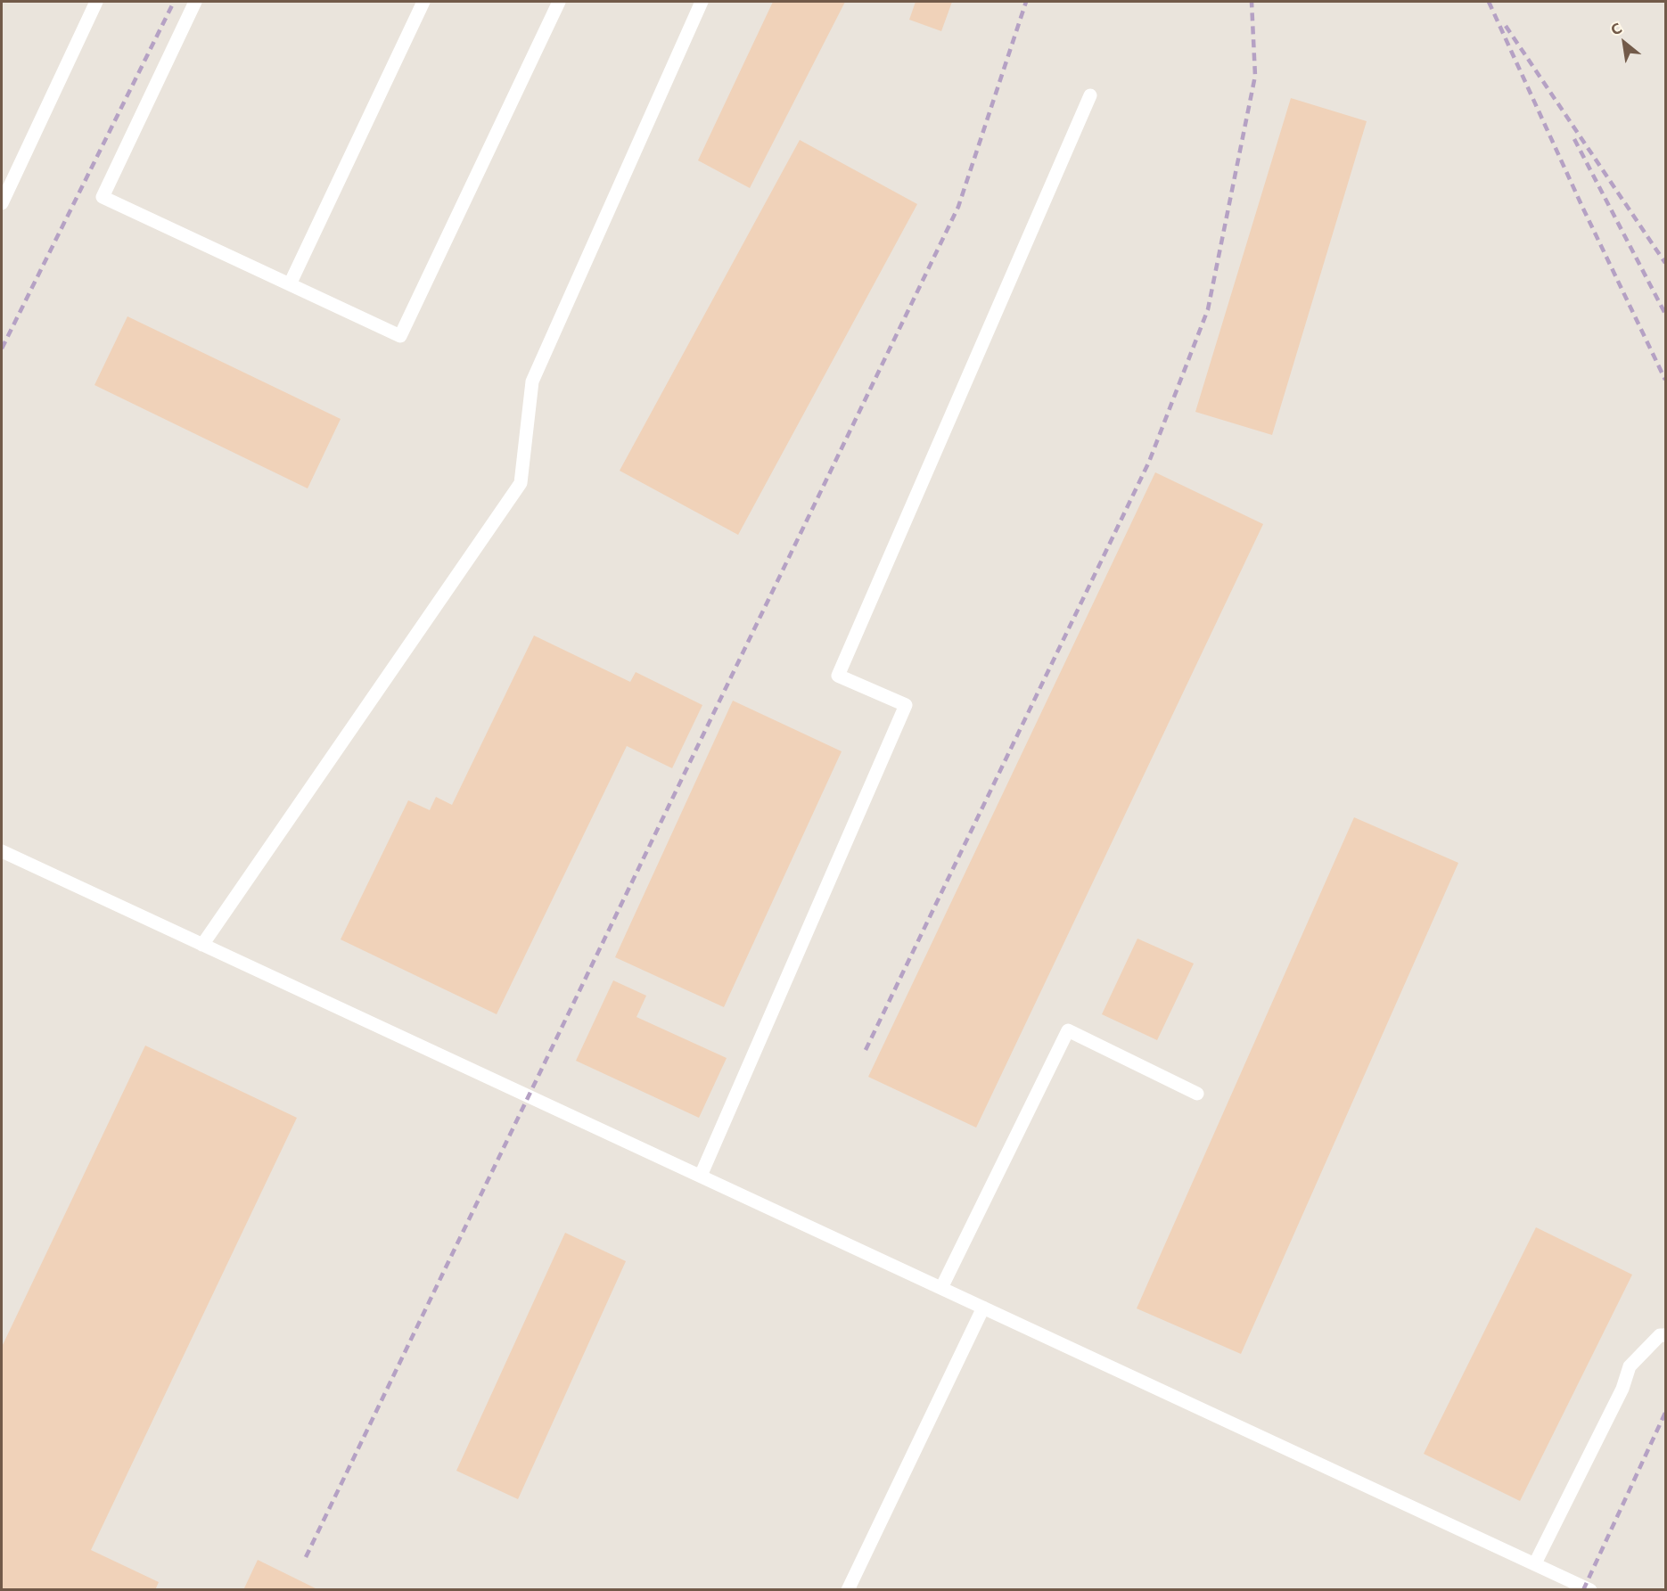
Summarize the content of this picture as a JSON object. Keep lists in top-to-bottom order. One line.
{"north":"top left"}
